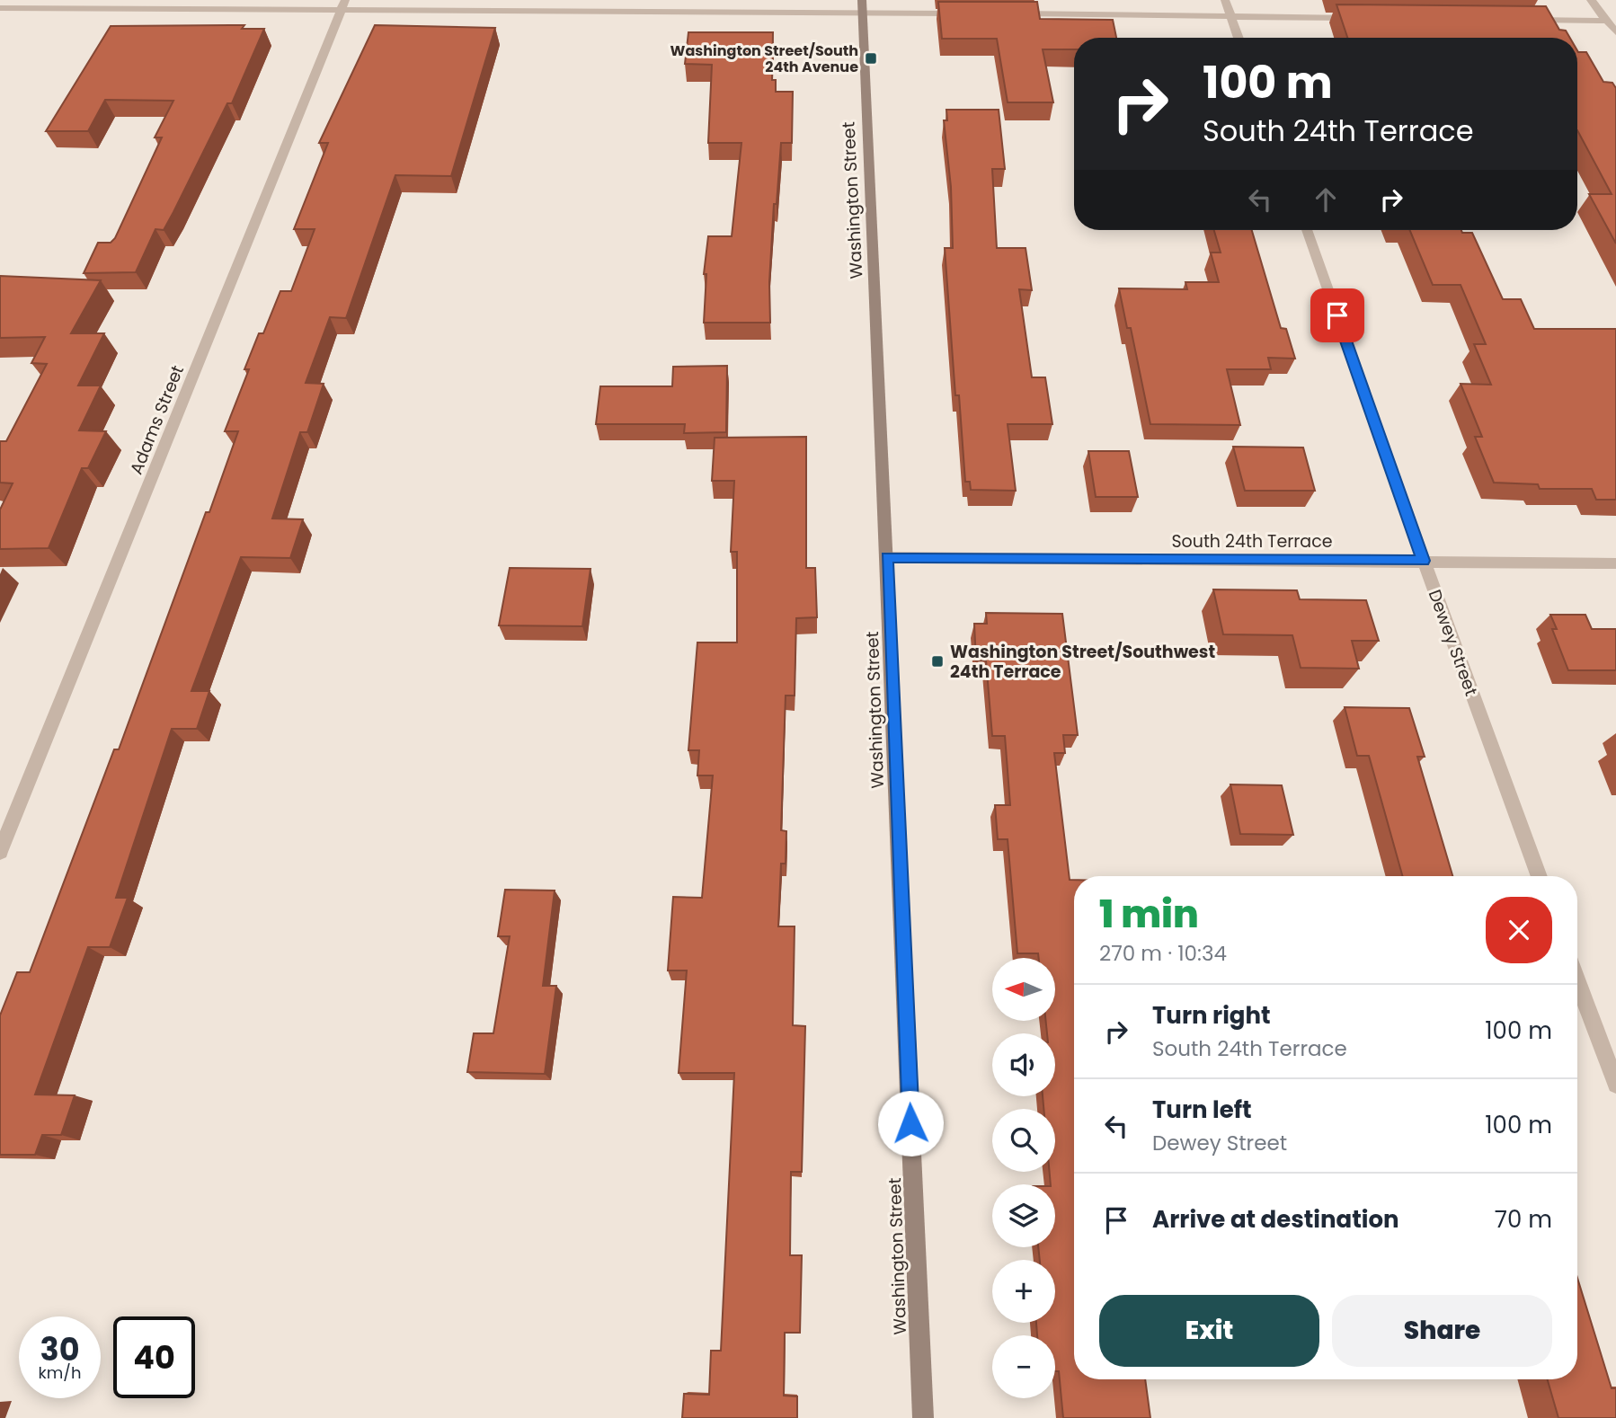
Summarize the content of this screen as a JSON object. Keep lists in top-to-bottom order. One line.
{"streets":{"street":["Washington Street","Adams Street","South 24th Terrace","Dewey Street"]},"crossings":[["Washington Street","South 24th Terrace"],["South 24th Terrace","Dewey Street"]],"places":{"transit":["Washington Street/South 24th Avenue","Washington Street/Southwest 24th Terrace"]},"north":"left","page":{"turn":["100 m","South 24th Terrace"],"heading":["1 min","270 m · 10:34"],"map_buttons":["+","−"],"list":[{"name":"Turn right","note":"South 24th Terrace","value":"100 m"},{"name":"Turn left","note":"Dewey Street","value":"100 m"},{"name":"Arrive at destination","value":"70 m"}],"buttons":["Exit","Share"],"speed":"30 km/h","limit":"40"}}
